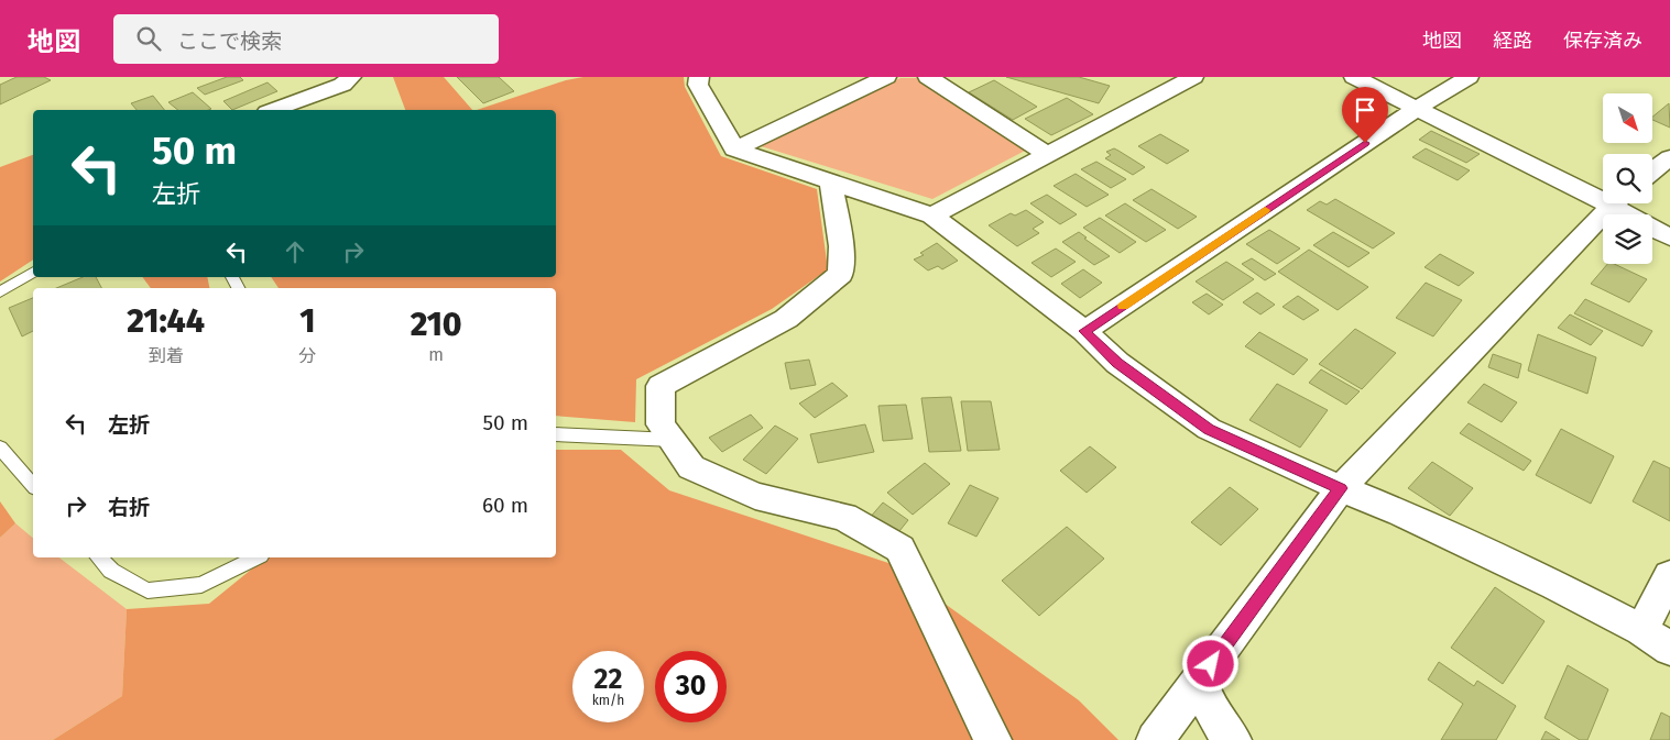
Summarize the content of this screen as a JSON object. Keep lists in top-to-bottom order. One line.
{"north":"bottom right","page":{"header":"地図","search":"ここで検索","nav":["地図","経路","保存済み"],"turn":["50 m","左折"],"eta":["21:44","到着","1","分","210","m"],"list":[{"name":"左折","value":"50 m"},{"name":"右折","value":"60 m"}],"speed":"22 km/h","limit":"30"}}
